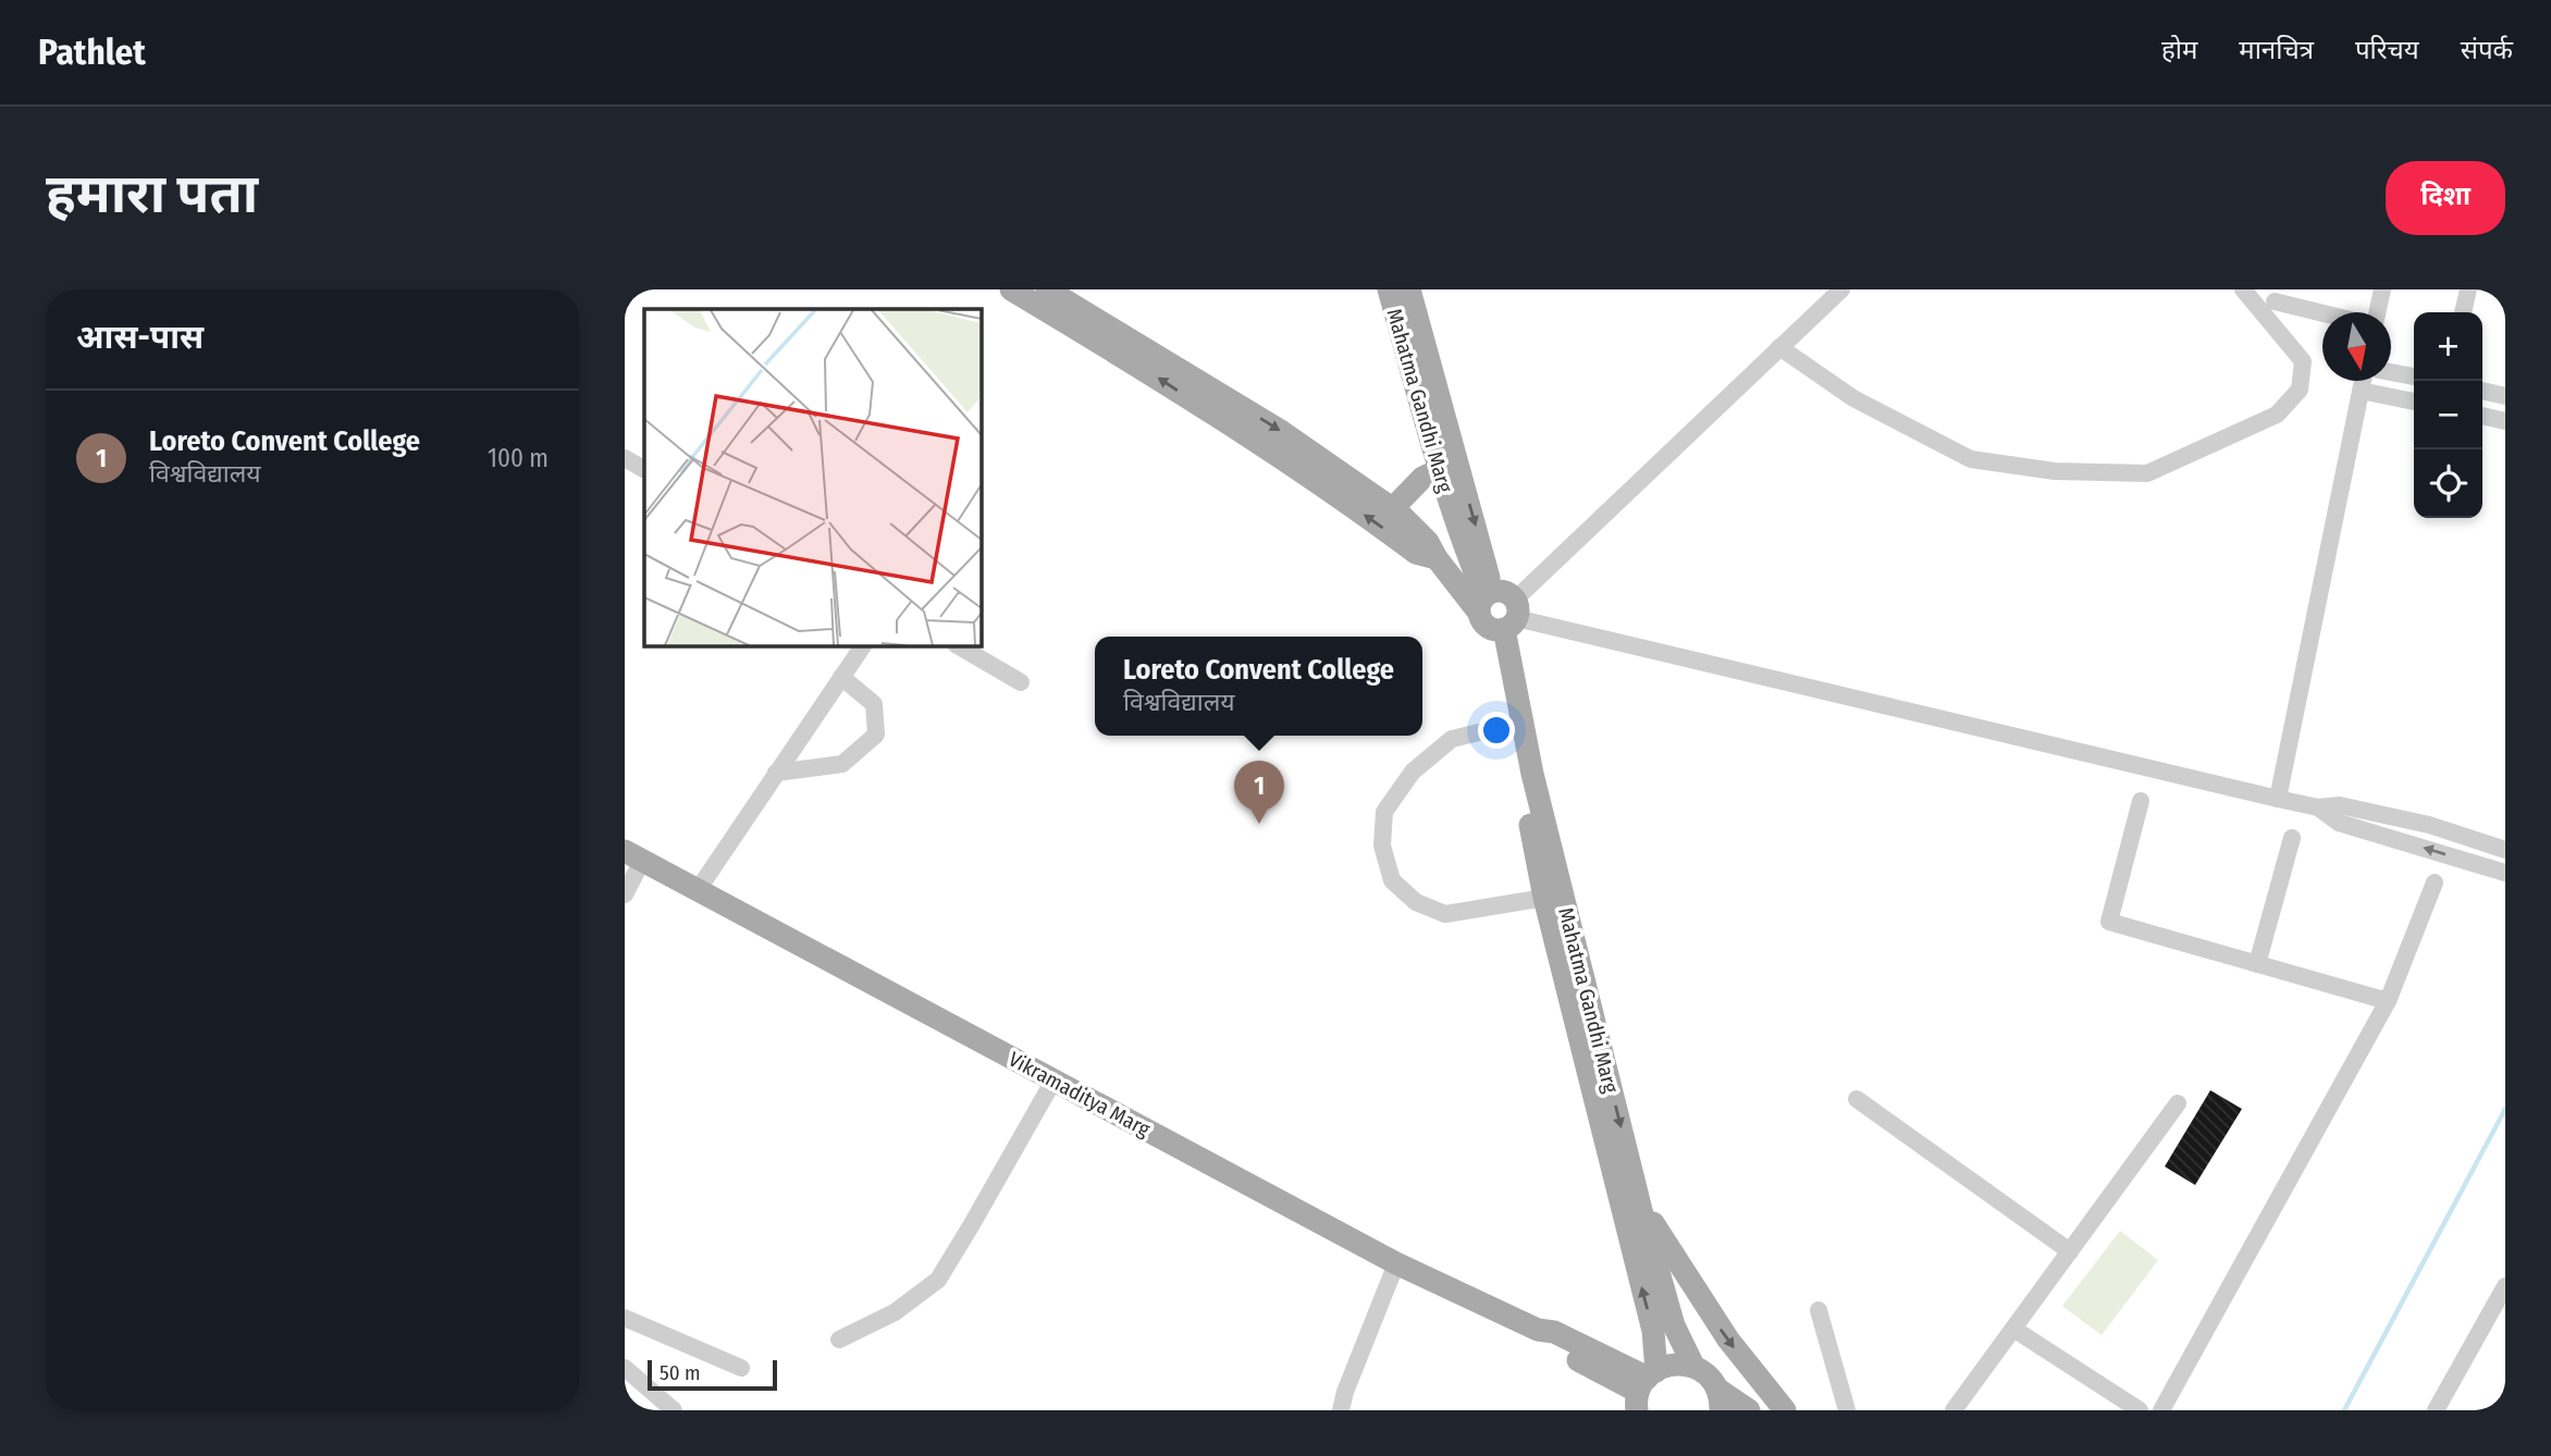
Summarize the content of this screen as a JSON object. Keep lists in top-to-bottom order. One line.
{"streets":{"main road":["Mahatma Gandhi Marg","Vikramaditya Marg"]},"crossings":[["Mahatma Gandhi Marg","Vikramaditya Marg"]],"scale_bar":"50 m","north":"bottom","page":{"header":"Pathlet","nav":["होम","मानचित्र","परिचय","संपर्क"],"buttons":"दिशा","title":"हमारा पता","heading":"आस-पास","map_buttons":["+","−"],"list":[{"mark":"1","name":"Loreto Convent College","note":"विश्वविद्यालय","value":"100 m"}],"popup":["Loreto Convent College","विश्वविद्यालय"],"pins":"1","scale":"50 m"}}
